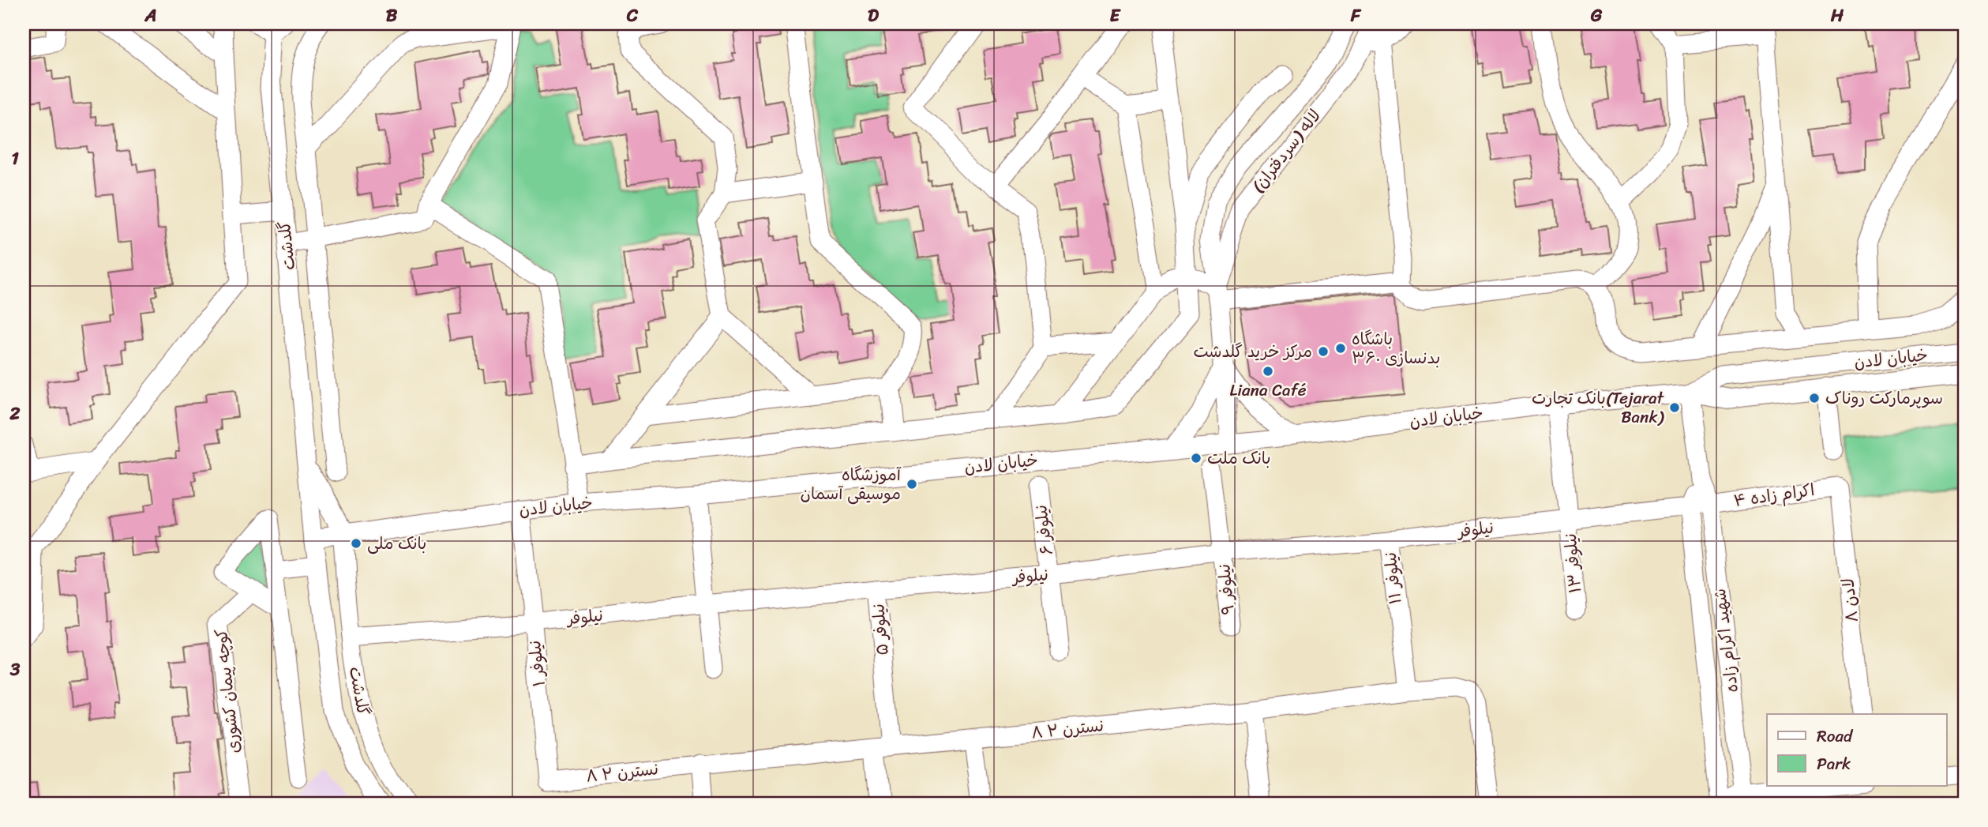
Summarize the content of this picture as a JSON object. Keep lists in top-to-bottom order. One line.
{"streets":{"street":["لاله (سردفتران)","گلدشت","خیابان لادن","۴ اکرام زاده","نیلوفر","۶ نیلوفر","۱۳ نیلوفر","۱۱ نیلوفر","۹ نیلوفر","۸ لادن","۵ نیلوفر","شهید اکرام زاده","۱ نیلوفر","کوچه پیمان کشوری","۸ نسترن ۲"]},"crossings":[["لاله (سردفتران)","خیابان لادن"],["گلدشت","خیابان لادن"],["گلدشت","نیلوفر"],["خیابان لادن","۱۳ نیلوفر"],["خیابان لادن","شهید اکرام زاده"],["خیابان لادن","۱ نیلوفر"],["۴ اکرام زاده","نیلوفر"],["۴ اکرام زاده","۸ لادن"],["۴ اکرام زاده","شهید اکرام زاده"],["نیلوفر","۶ نیلوفر"],["نیلوفر","۱۳ نیلوفر"],["نیلوفر","۱۱ نیلوفر"],["نیلوفر","۹ نیلوفر"],["نیلوفر","۵ نیلوفر"],["نیلوفر","شهید اکرام زاده"],["نیلوفر","۱ نیلوفر"],["۱۱ نیلوفر","۸ نسترن ۲"],["۵ نیلوفر","۸ نسترن ۲"],["۱ نیلوفر","۸ نسترن ۲"]],"places":["باشگاه بدنسازی ۳۶۰","مرکز خرید گلدشت","Liana Café","سوپرمارکت روناک","بانک تجارت(Tejarat Bank)","بانک ملت","آموزشگاه موسیقی آسمان","بانک ملی"],"legend":["Road","Park"],"grid":{"columns":["A","B","C","D","E","F","G","H"],"rows":["1","2","3"]}}
